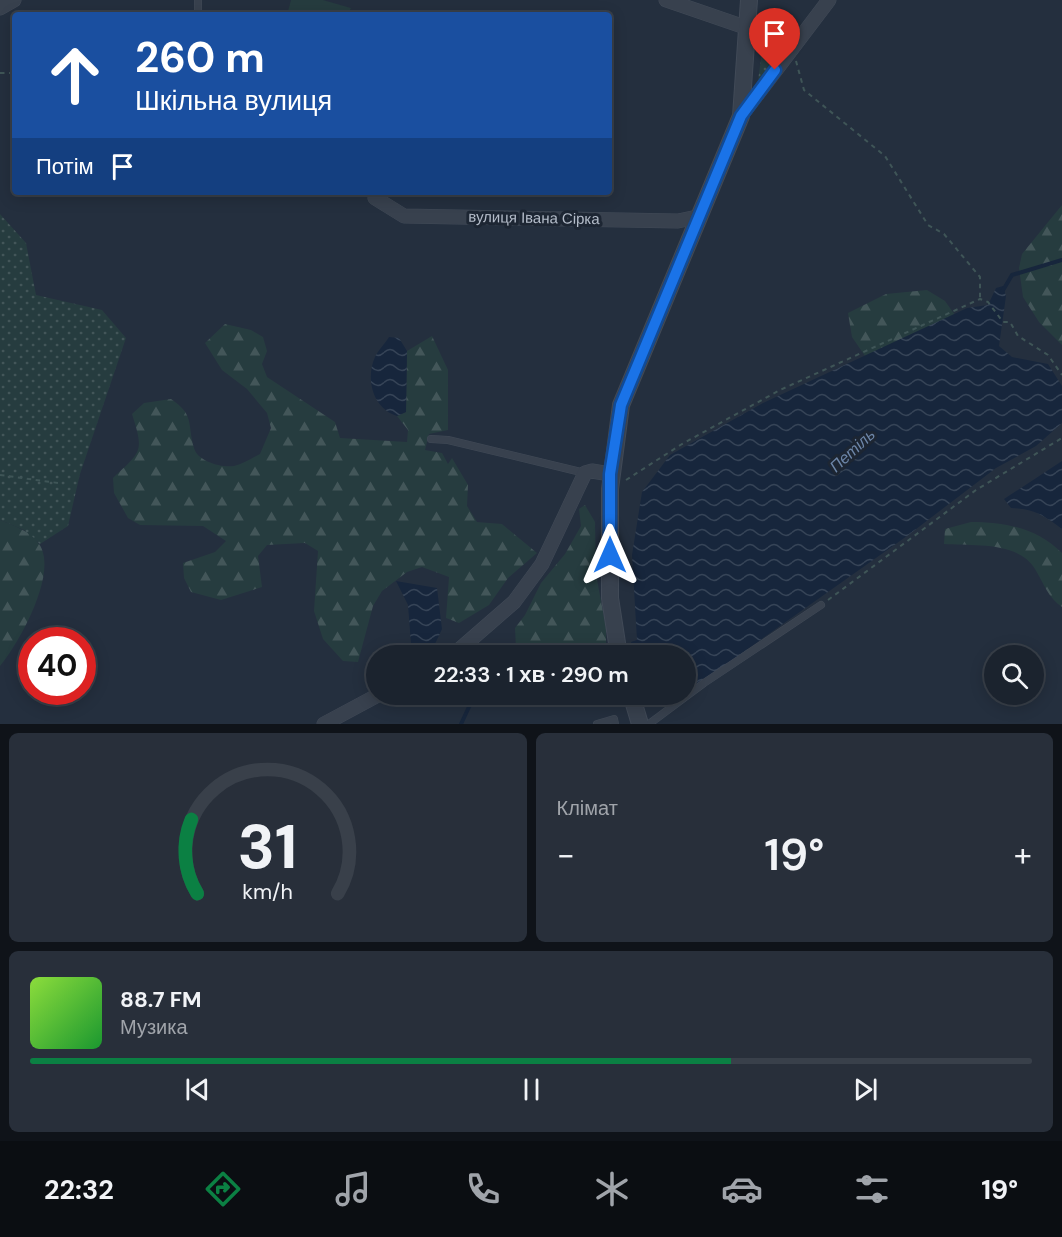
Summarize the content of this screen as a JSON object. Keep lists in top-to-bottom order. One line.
{"streets":{"street":["вулиця Івана Сірка"]},"water":["Петіль"],"page":{"turn":["260 m","Шкільна вулиця"],"then":"Потім","limit":"40","trip":"22:33 · 1 хв · 290 m","tile":"Клімат","heat":["−","19°","+"],"song":["88.7 FM","Музика"],"tabs":["22:32","19°"],"gauge":["31","km/h"]}}
